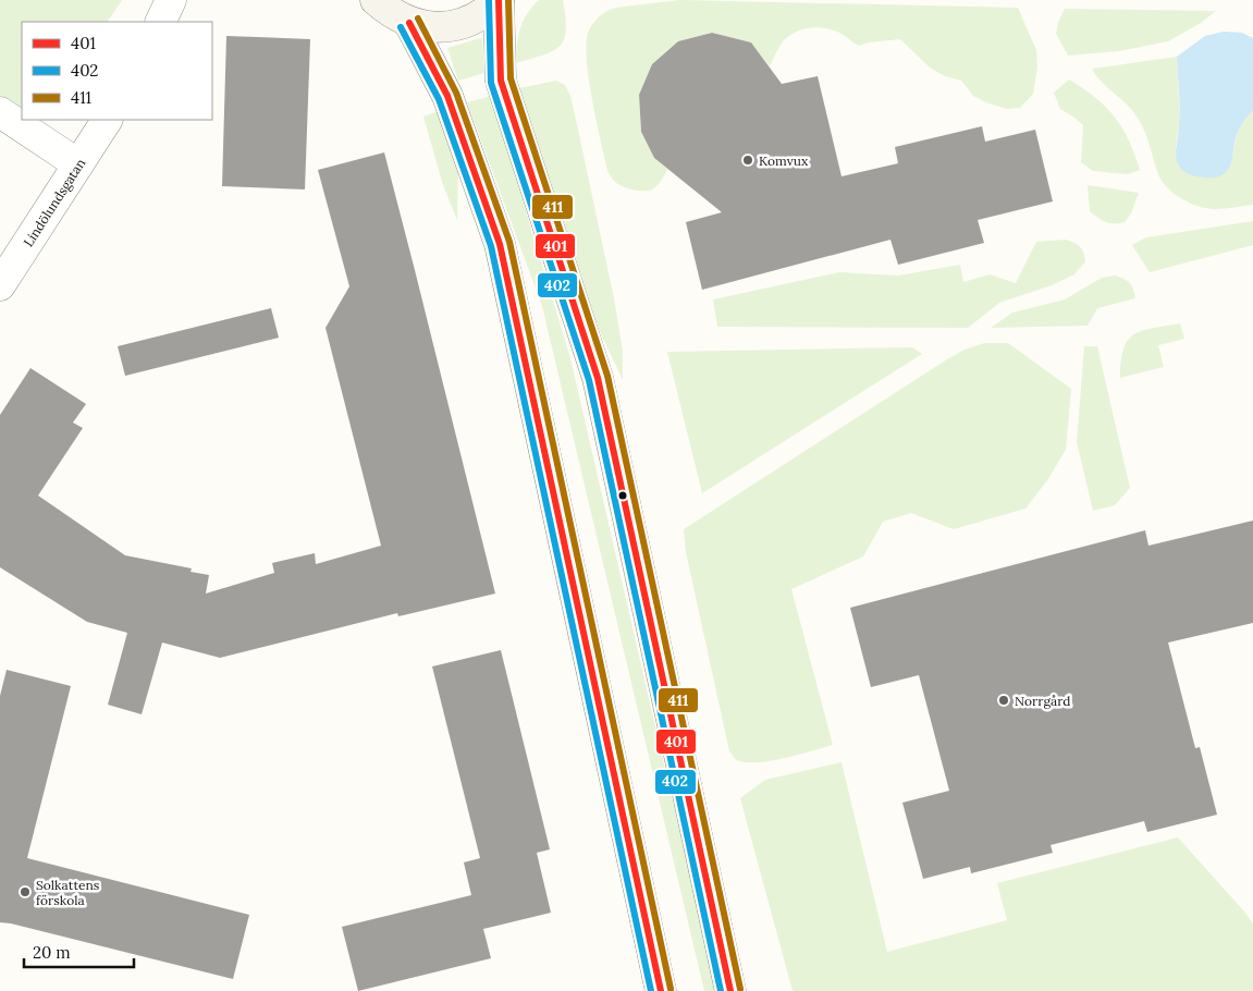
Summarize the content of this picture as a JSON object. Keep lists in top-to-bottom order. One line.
{"streets":{"street":["Lindölundsgatan"]},"places":["Komvux","Norrgård","Solkattens förskola"],"lines":["transit line 401","transit line 402","transit line 411"],"legend":["401","402","411"],"scale_bar":"20 m"}
